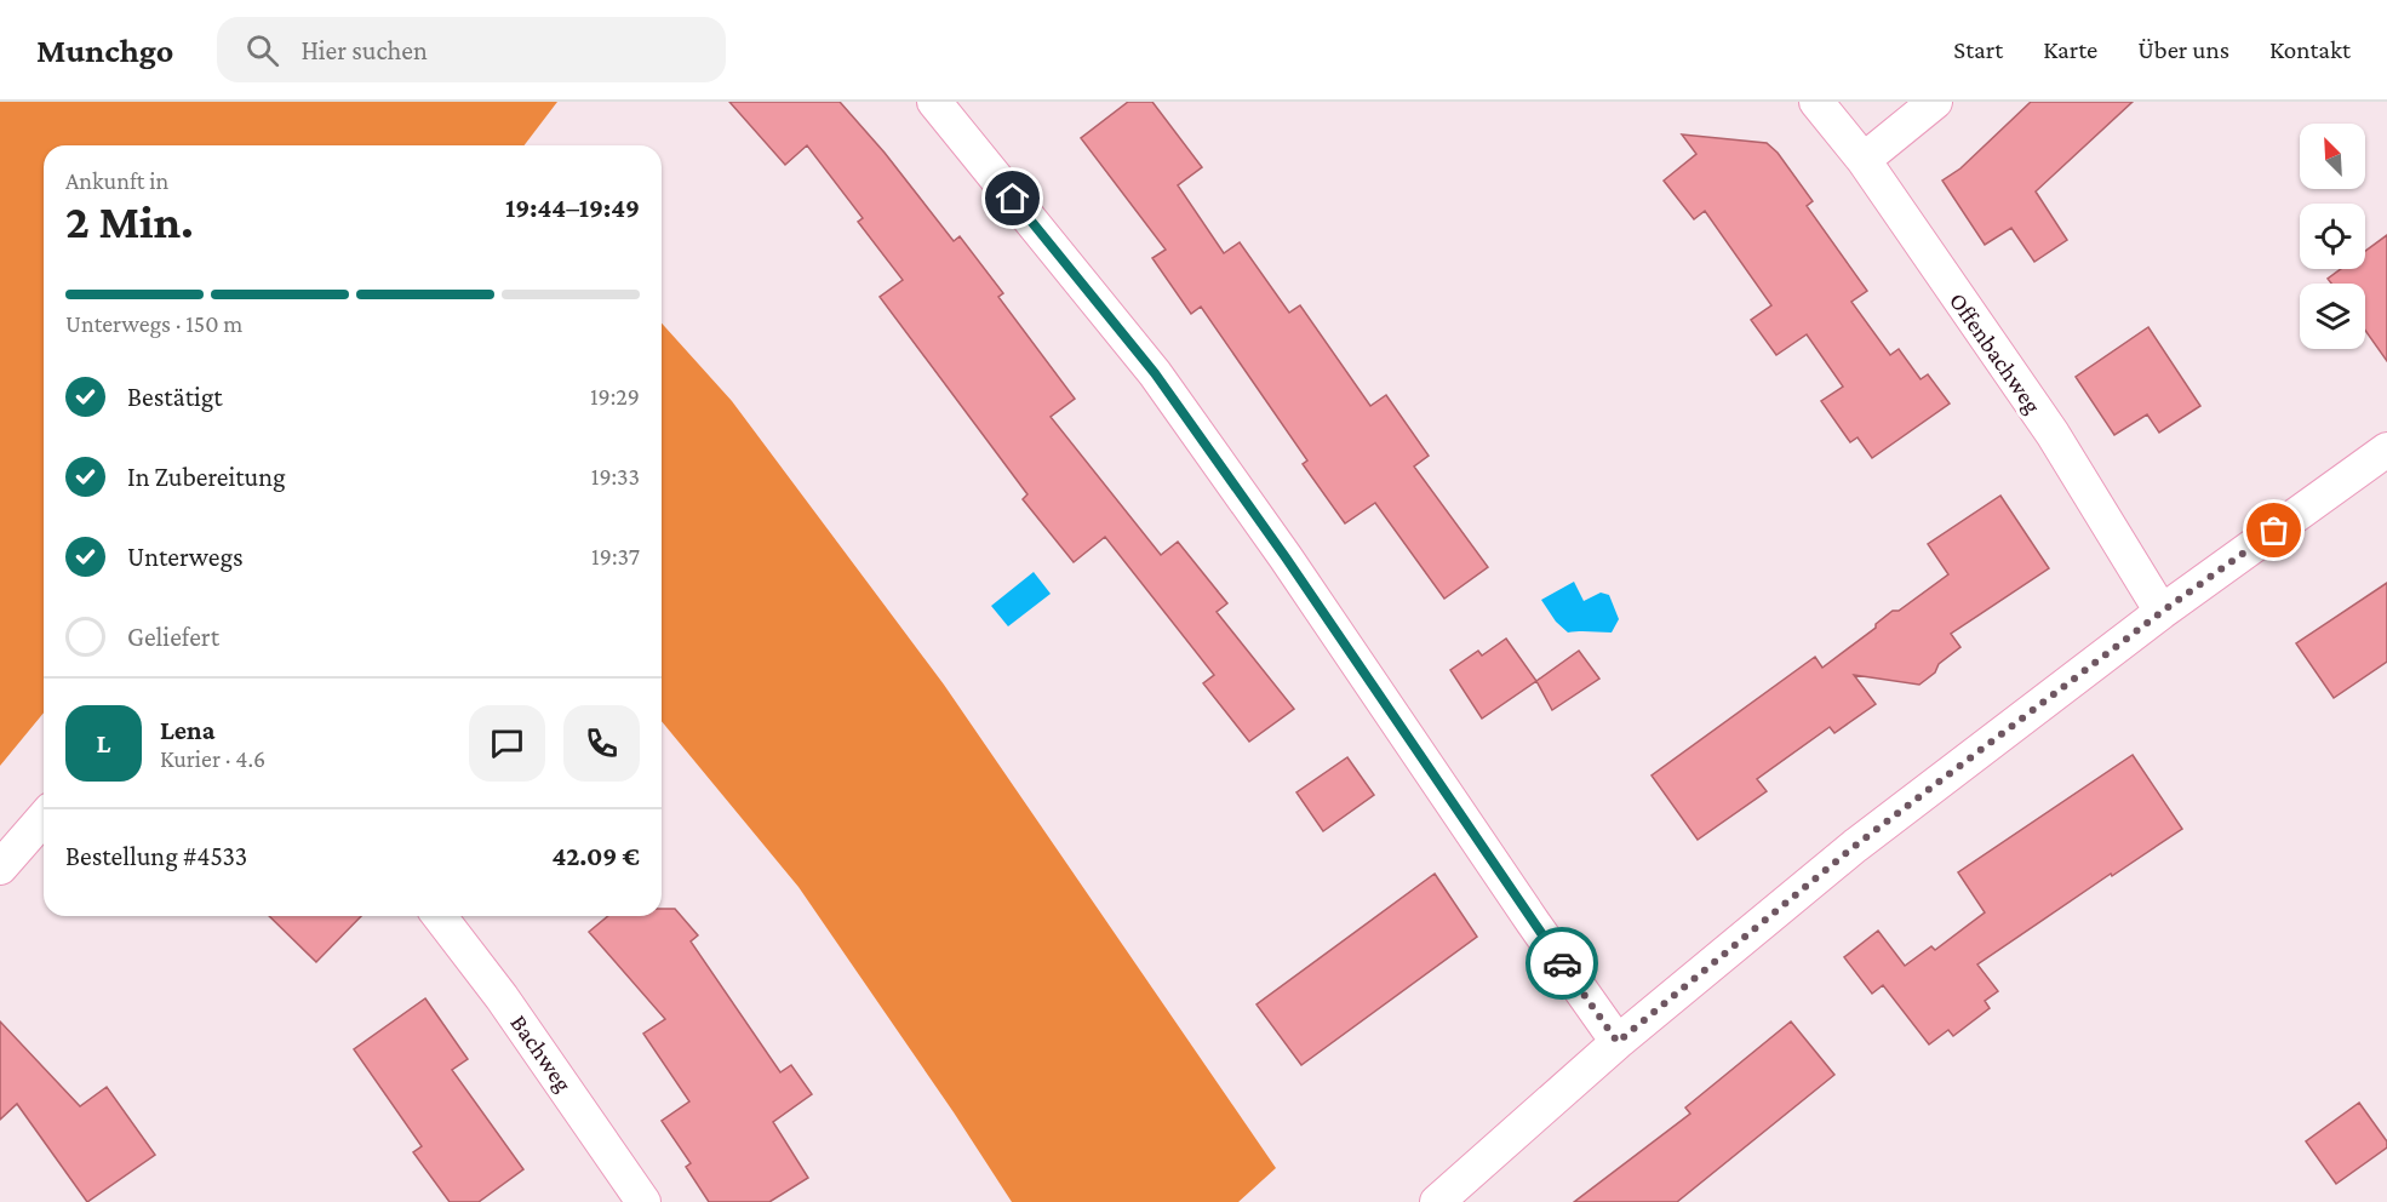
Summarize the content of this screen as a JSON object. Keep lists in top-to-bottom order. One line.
{"streets":{"street":["Offenbachweg","Bachweg"]},"north":"top left","page":{"header":"Munchgo","search":"Hier suchen","nav":["Start","Karte","Über uns","Kontakt"],"heading":["2 Min.","Ankunft in","19:44–19:49"],"panel":["Lena","Kurier · 4.6","Bestellung #4533","42.09 €"],"bar":"Unterwegs · 150 m","list":[["Bestätigt","19:29"],["In Zubereitung","19:33"],["Unterwegs","19:37"],"Geliefert"],"round":"L"}}
